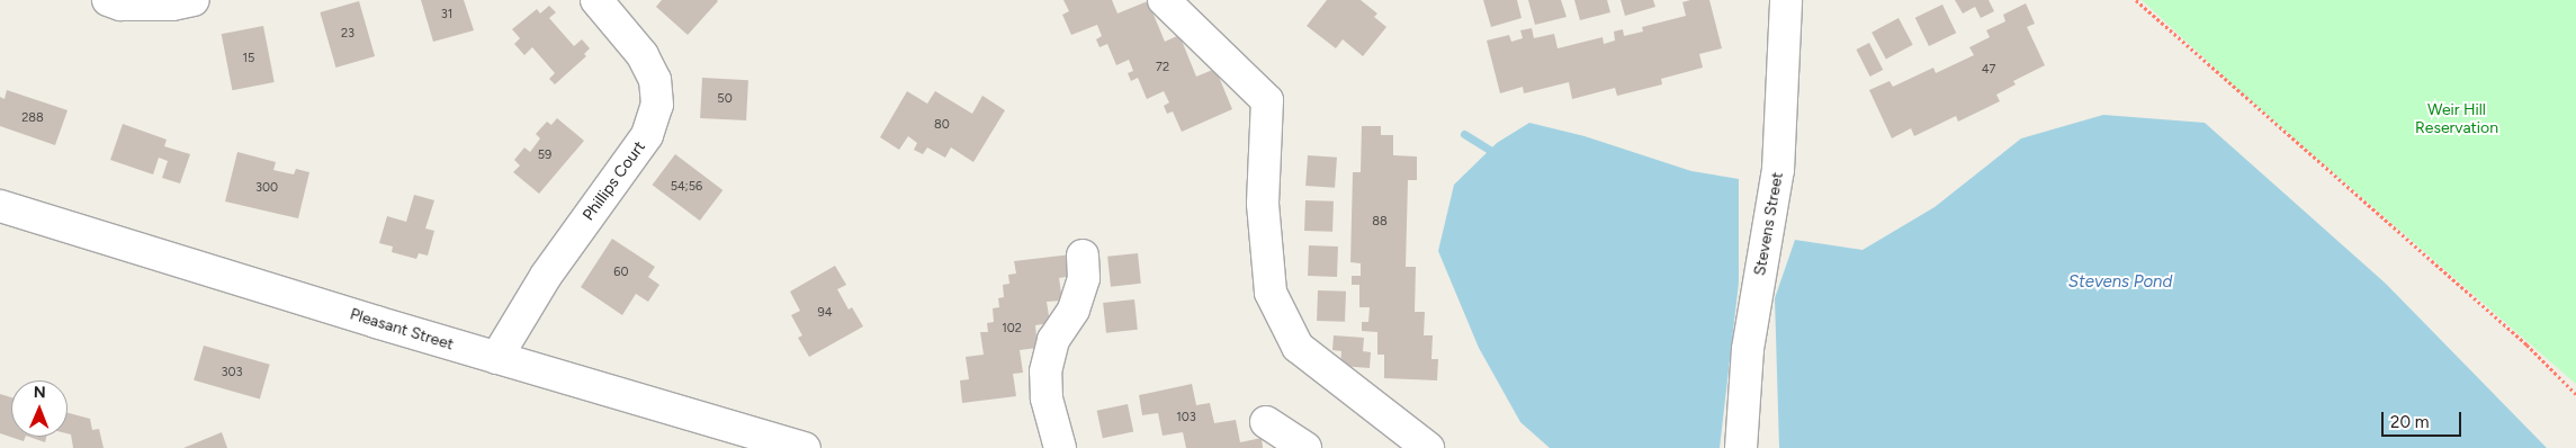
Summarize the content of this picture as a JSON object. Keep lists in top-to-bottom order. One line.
{"streets":{"street":["Phillips Court","Stevens Street","Pleasant Street"]},"crossings":[["Phillips Court","Pleasant Street"]],"water":["Stevens Pond"],"parks":["Weir Hill Reservation"],"house_numbers":["31","23","15","72","47","50","288","80","59","54;56","300","88","60","94","102","303","103"],"scale_bar":"20 m","north":"top"}
